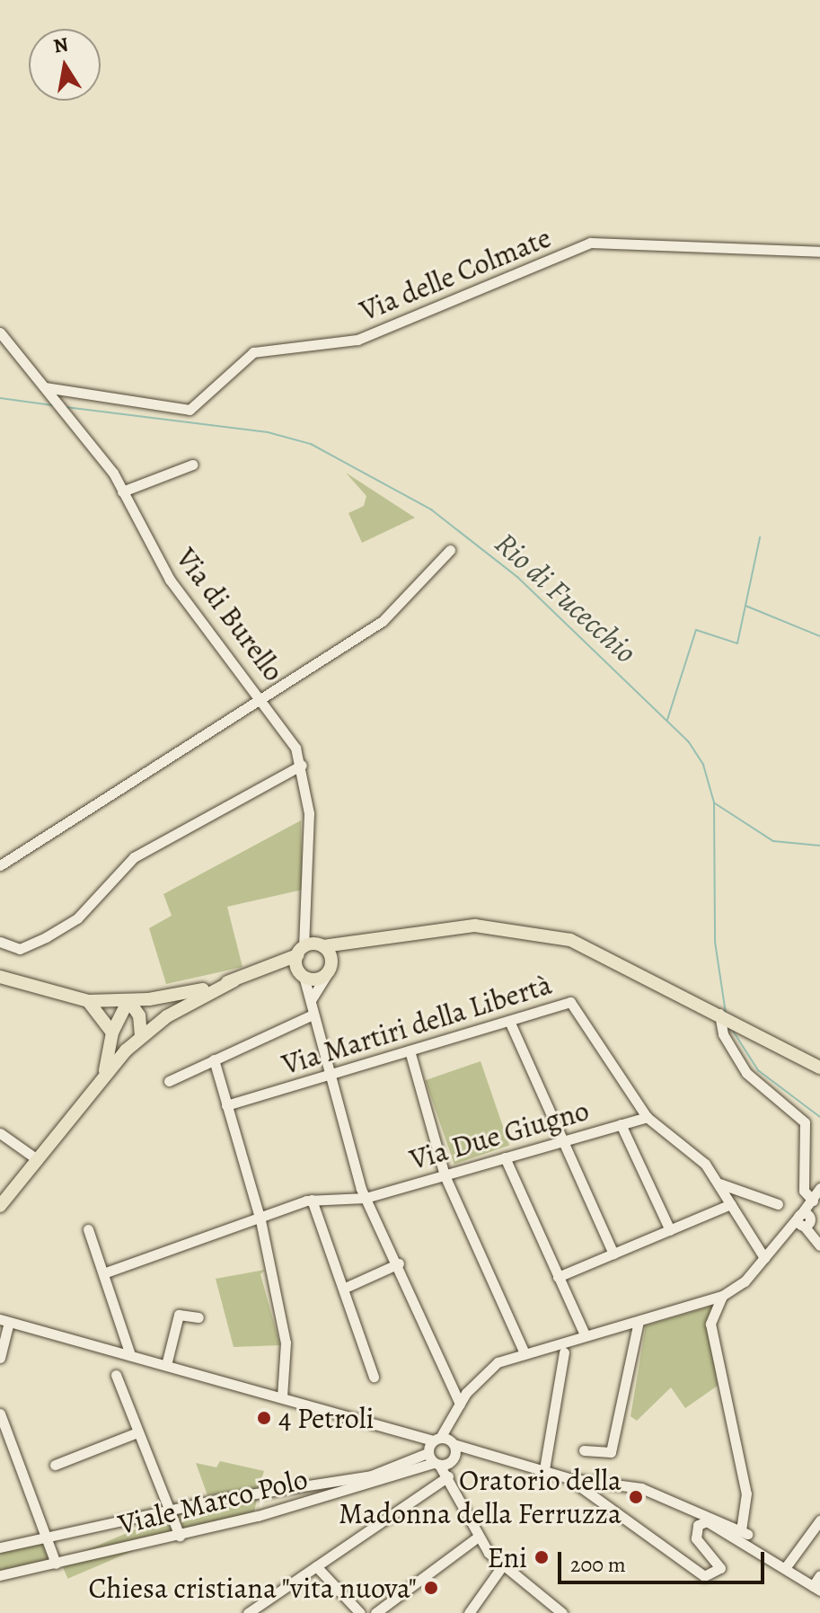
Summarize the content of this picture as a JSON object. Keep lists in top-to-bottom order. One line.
{"streets":{"street":["Via delle Colmate","Via di Burello","Via Martiri della Libertà","Via Due Giugno","Viale Marco Polo"]},"crossings":[["Via delle Colmate","Via di Burello"],["Via Martiri della Libertà","Via Due Giugno"]],"water":["Rio di Fucecchio"],"places":["4 Petroli","Oratorio della Madonna della Ferruzza","Eni","Chiesa cristiana \"vita nuova\""],"scale_bar":"200 m","north":"top"}
